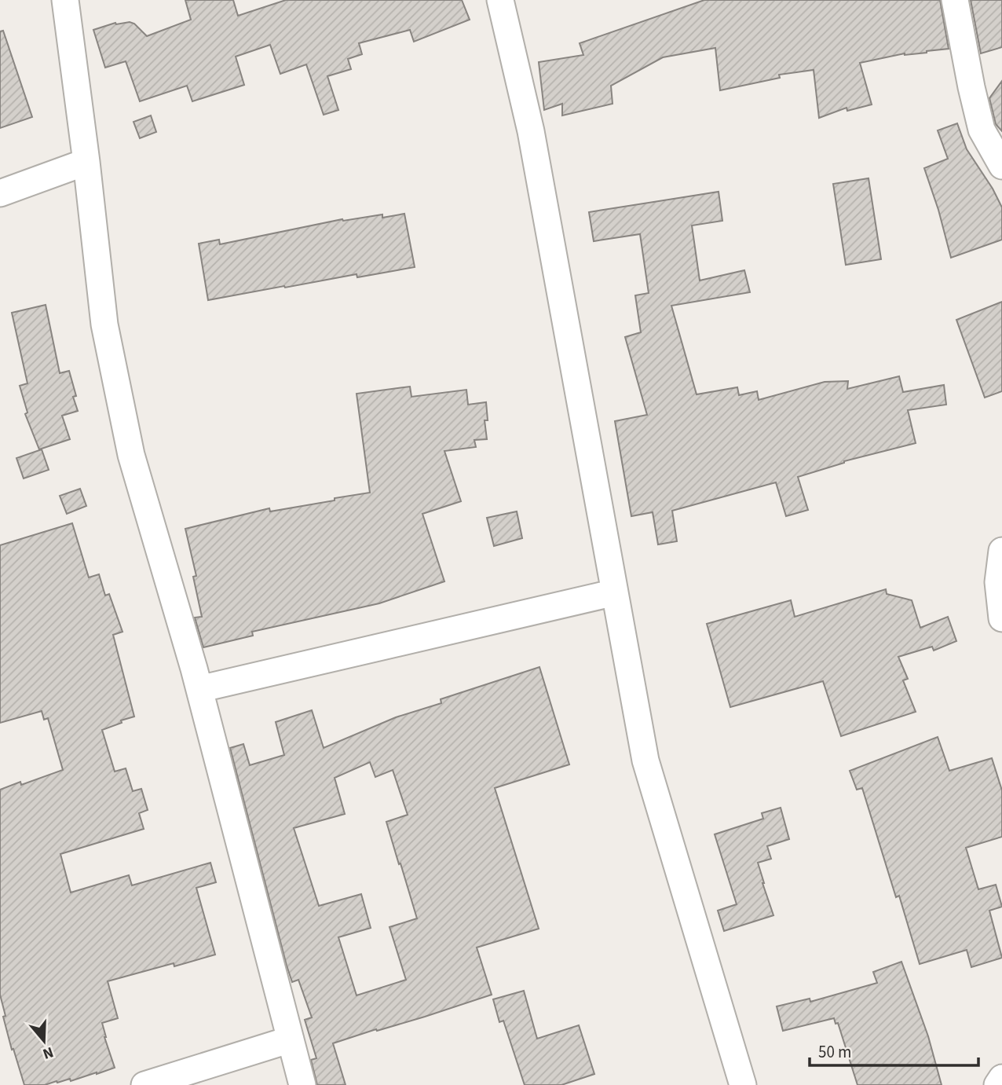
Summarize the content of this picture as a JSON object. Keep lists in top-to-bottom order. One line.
{"scale_bar":"50 m","north":"bottom"}
